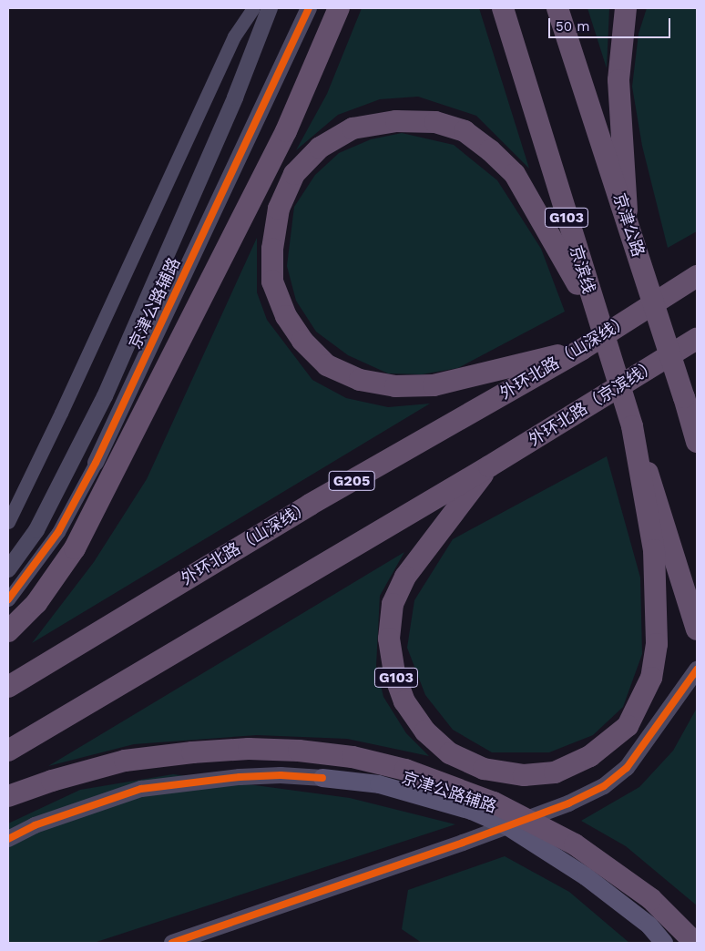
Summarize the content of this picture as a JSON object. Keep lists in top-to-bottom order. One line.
{"streets":{"highway":["G103","京津公路","京滨线","外环北路（山深线）","外环北路（京滨线）","G205"],"main road":["京津公路辅路"]},"crossings":[["G103","京滨线"],["G103","外环北路（京滨线）"]],"scale_bar":"50 m"}
